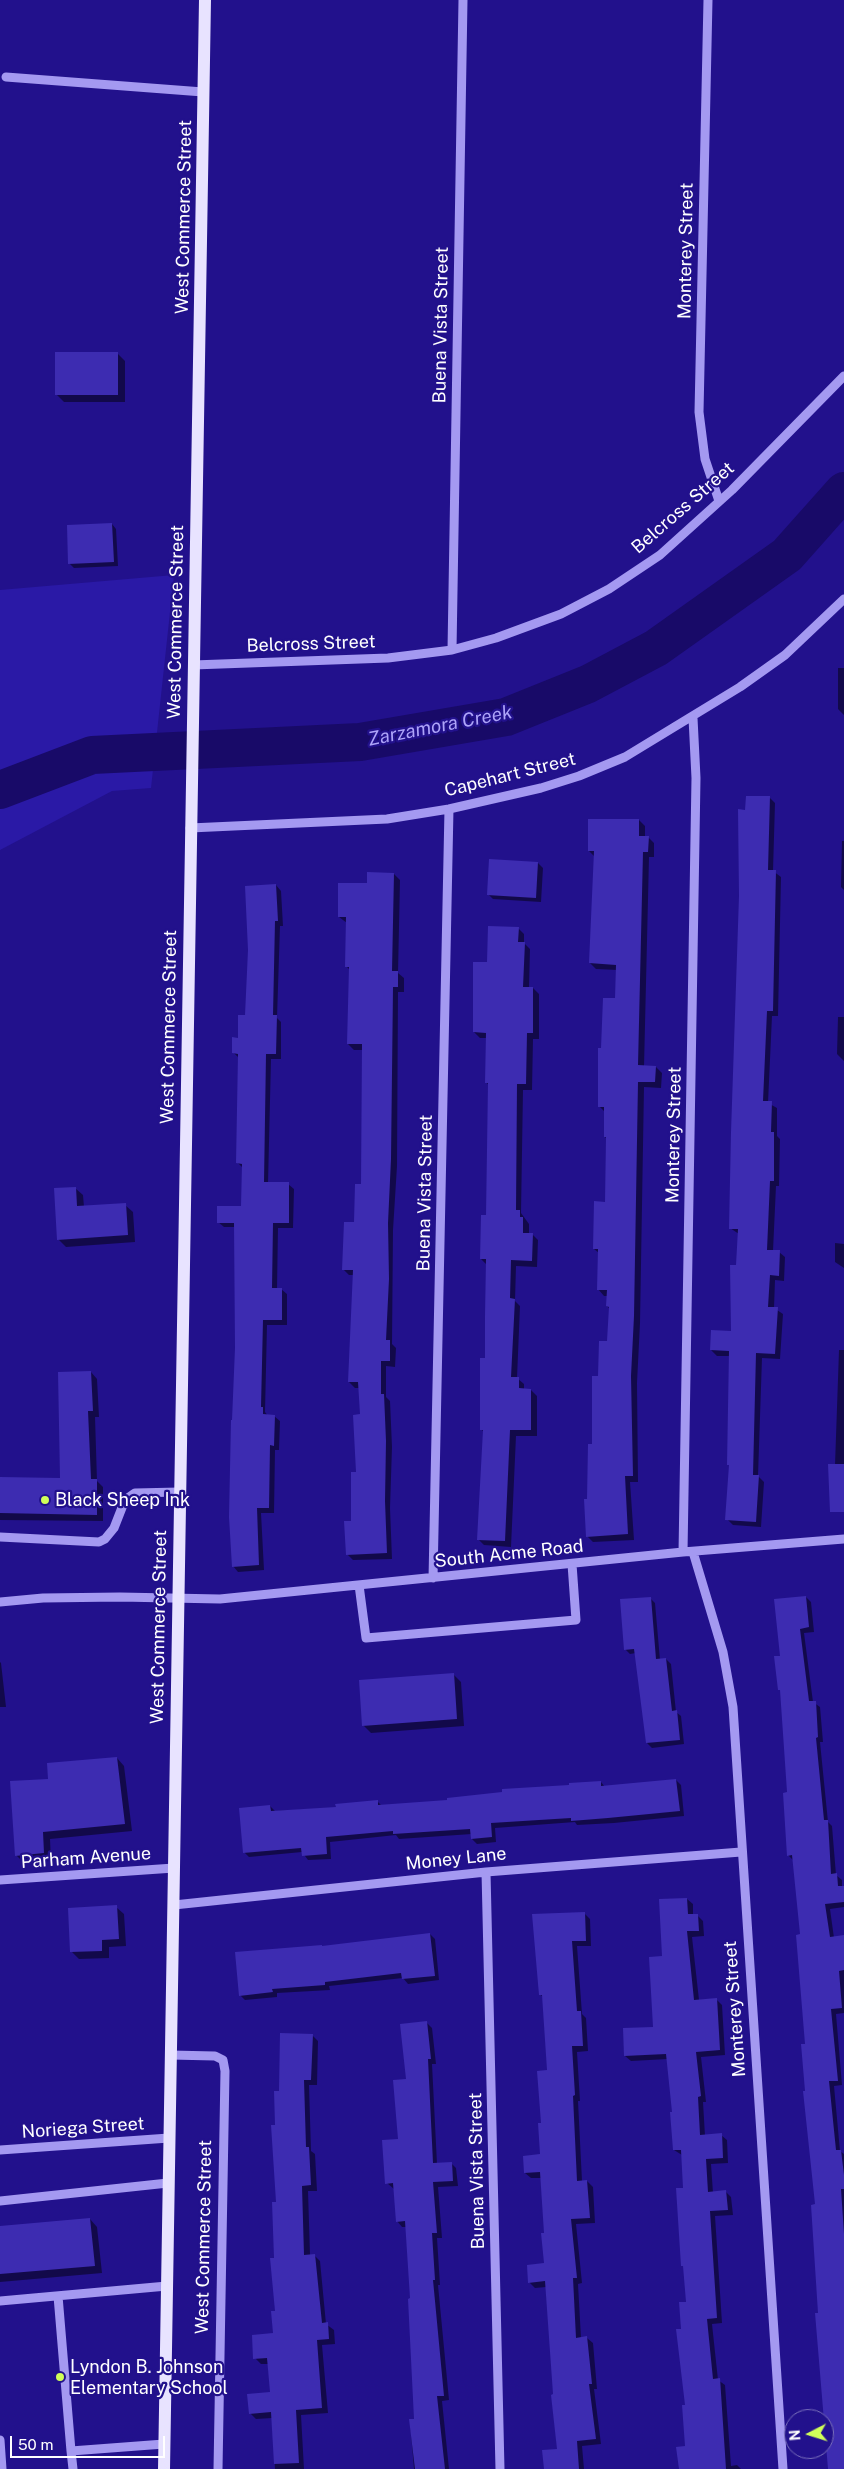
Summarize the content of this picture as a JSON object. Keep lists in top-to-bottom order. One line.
{"streets":{"main road":["West Commerce Street"],"street":["Monterey Street","Buena Vista Street","Belcross Street","Capehart Street","South Acme Road","Parham Avenue","Money Lane","Noriega Street"]},"crossings":[["West Commerce Street","Belcross Street"],["West Commerce Street","Capehart Street"],["West Commerce Street","South Acme Road"],["West Commerce Street","Parham Avenue"],["West Commerce Street","Money Lane"],["West Commerce Street","Noriega Street"],["Monterey Street","Belcross Street"],["Monterey Street","Capehart Street"],["Monterey Street","South Acme Road"],["Monterey Street","Money Lane"],["Buena Vista Street","Belcross Street"],["Buena Vista Street","Capehart Street"],["Buena Vista Street","South Acme Road"],["Buena Vista Street","Money Lane"]],"water":["Zarzamora Creek"],"places":["Black Sheep Ink","Lyndon B. Johnson Elementary School"],"scale_bar":"50 m","north":"left"}
